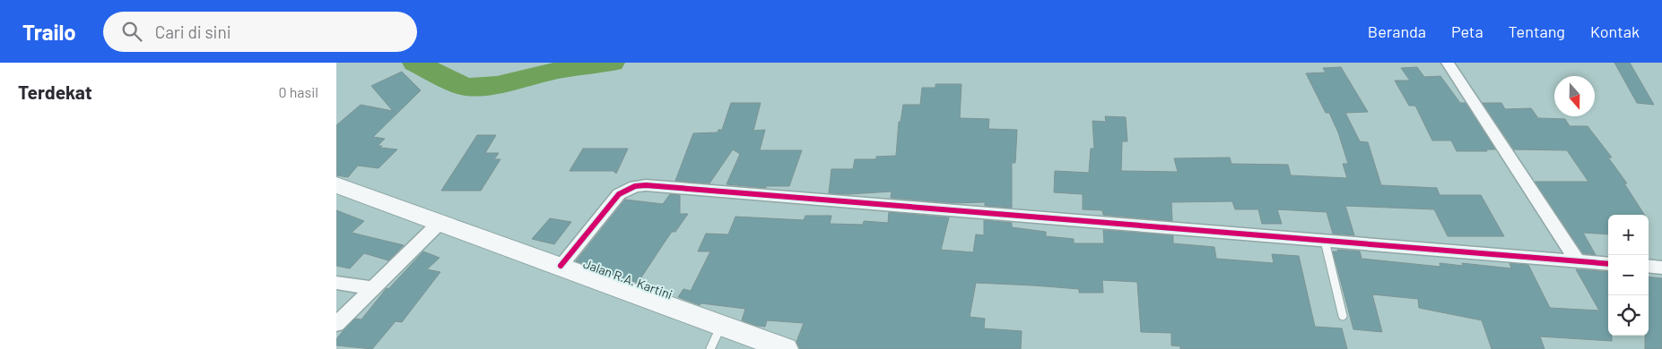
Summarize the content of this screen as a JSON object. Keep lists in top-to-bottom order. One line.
{"streets":{"main road":["Jalan R.A. Kartini"]},"north":"bottom","page":{"header":"Trailo","search":"Cari di sini","nav":["Beranda","Peta","Tentang","Kontak"],"heading":["Terdekat","0 hasil"],"map_buttons":["+","−"]}}
